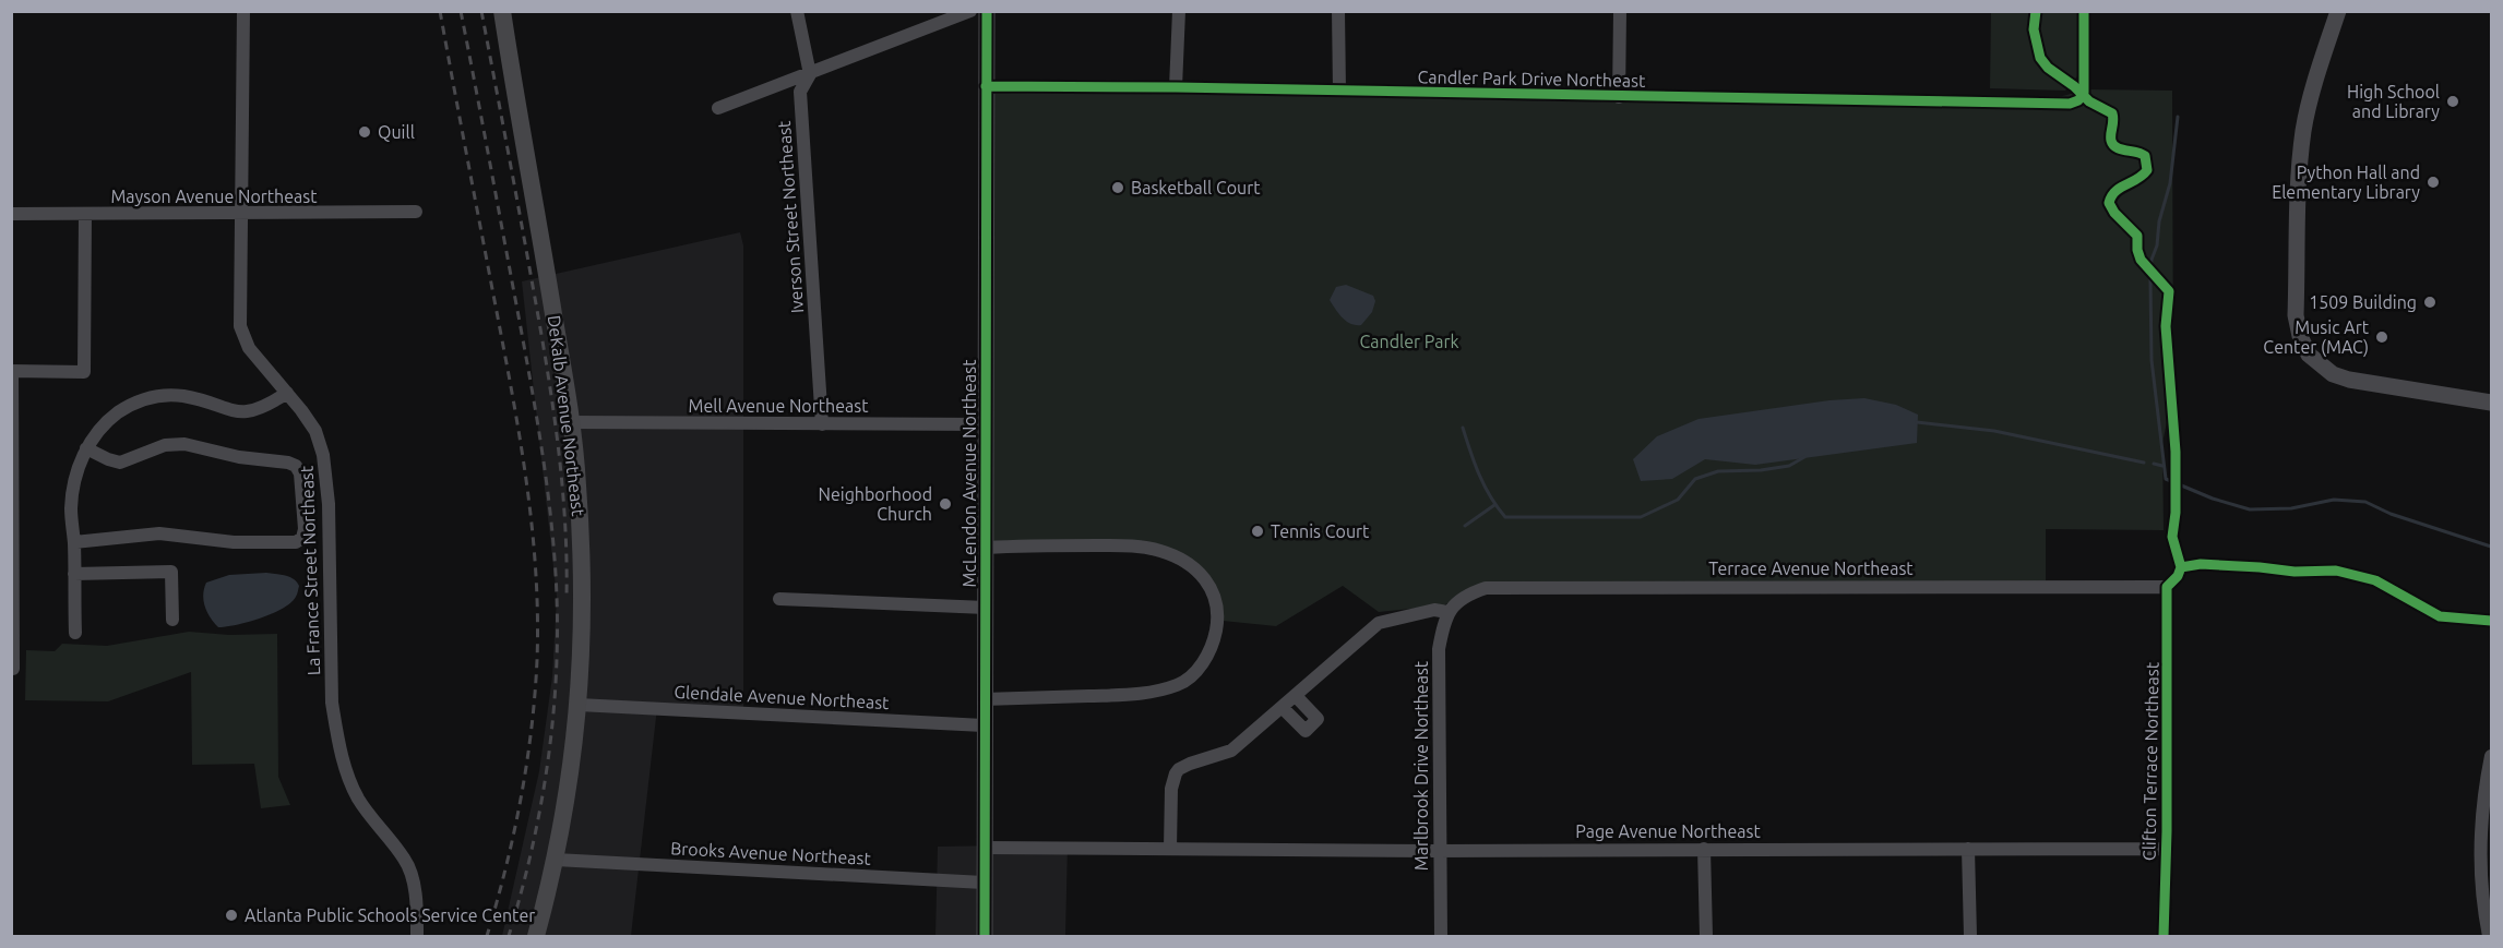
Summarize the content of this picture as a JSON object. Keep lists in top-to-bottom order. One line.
{"streets":{"main road":["DeKalb Avenue Northeast"],"street":["Candler Park Drive Northeast","Mayson Avenue Northeast","Iverson Street Northeast","Mell Avenue Northeast","McLendon Avenue Northeast","Terrace Avenue Northeast","La France Street Northeast","Glendale Avenue Northeast","Clifton Terrace Northeast","Marlbrook Drive Northeast","Page Avenue Northeast","Brooks Avenue Northeast"]},"crossings":[["Candler Park Drive Northeast","McLendon Avenue Northeast"],["Mayson Avenue Northeast","La France Street Northeast"],["Iverson Street Northeast","Mell Avenue Northeast"],["Mell Avenue Northeast","DeKalb Avenue Northeast"],["Mell Avenue Northeast","McLendon Avenue Northeast"],["DeKalb Avenue Northeast","Glendale Avenue Northeast"],["DeKalb Avenue Northeast","Brooks Avenue Northeast"],["McLendon Avenue Northeast","Glendale Avenue Northeast"],["McLendon Avenue Northeast","Page Avenue Northeast"],["McLendon Avenue Northeast","Brooks Avenue Northeast"],["Terrace Avenue Northeast","Clifton Terrace Northeast"],["Terrace Avenue Northeast","Marlbrook Drive Northeast"],["Clifton Terrace Northeast","Page Avenue Northeast"],["Marlbrook Drive Northeast","Page Avenue Northeast"]],"parks":["Candler Park"],"places":["High School and Library","Quill","Python Hall and Elementary Library","Basketball Court","1509 Building","Music Art Center (MAC)","Neighborhood Church","Tennis Court","Atlanta Public Schools Service Center"]}
